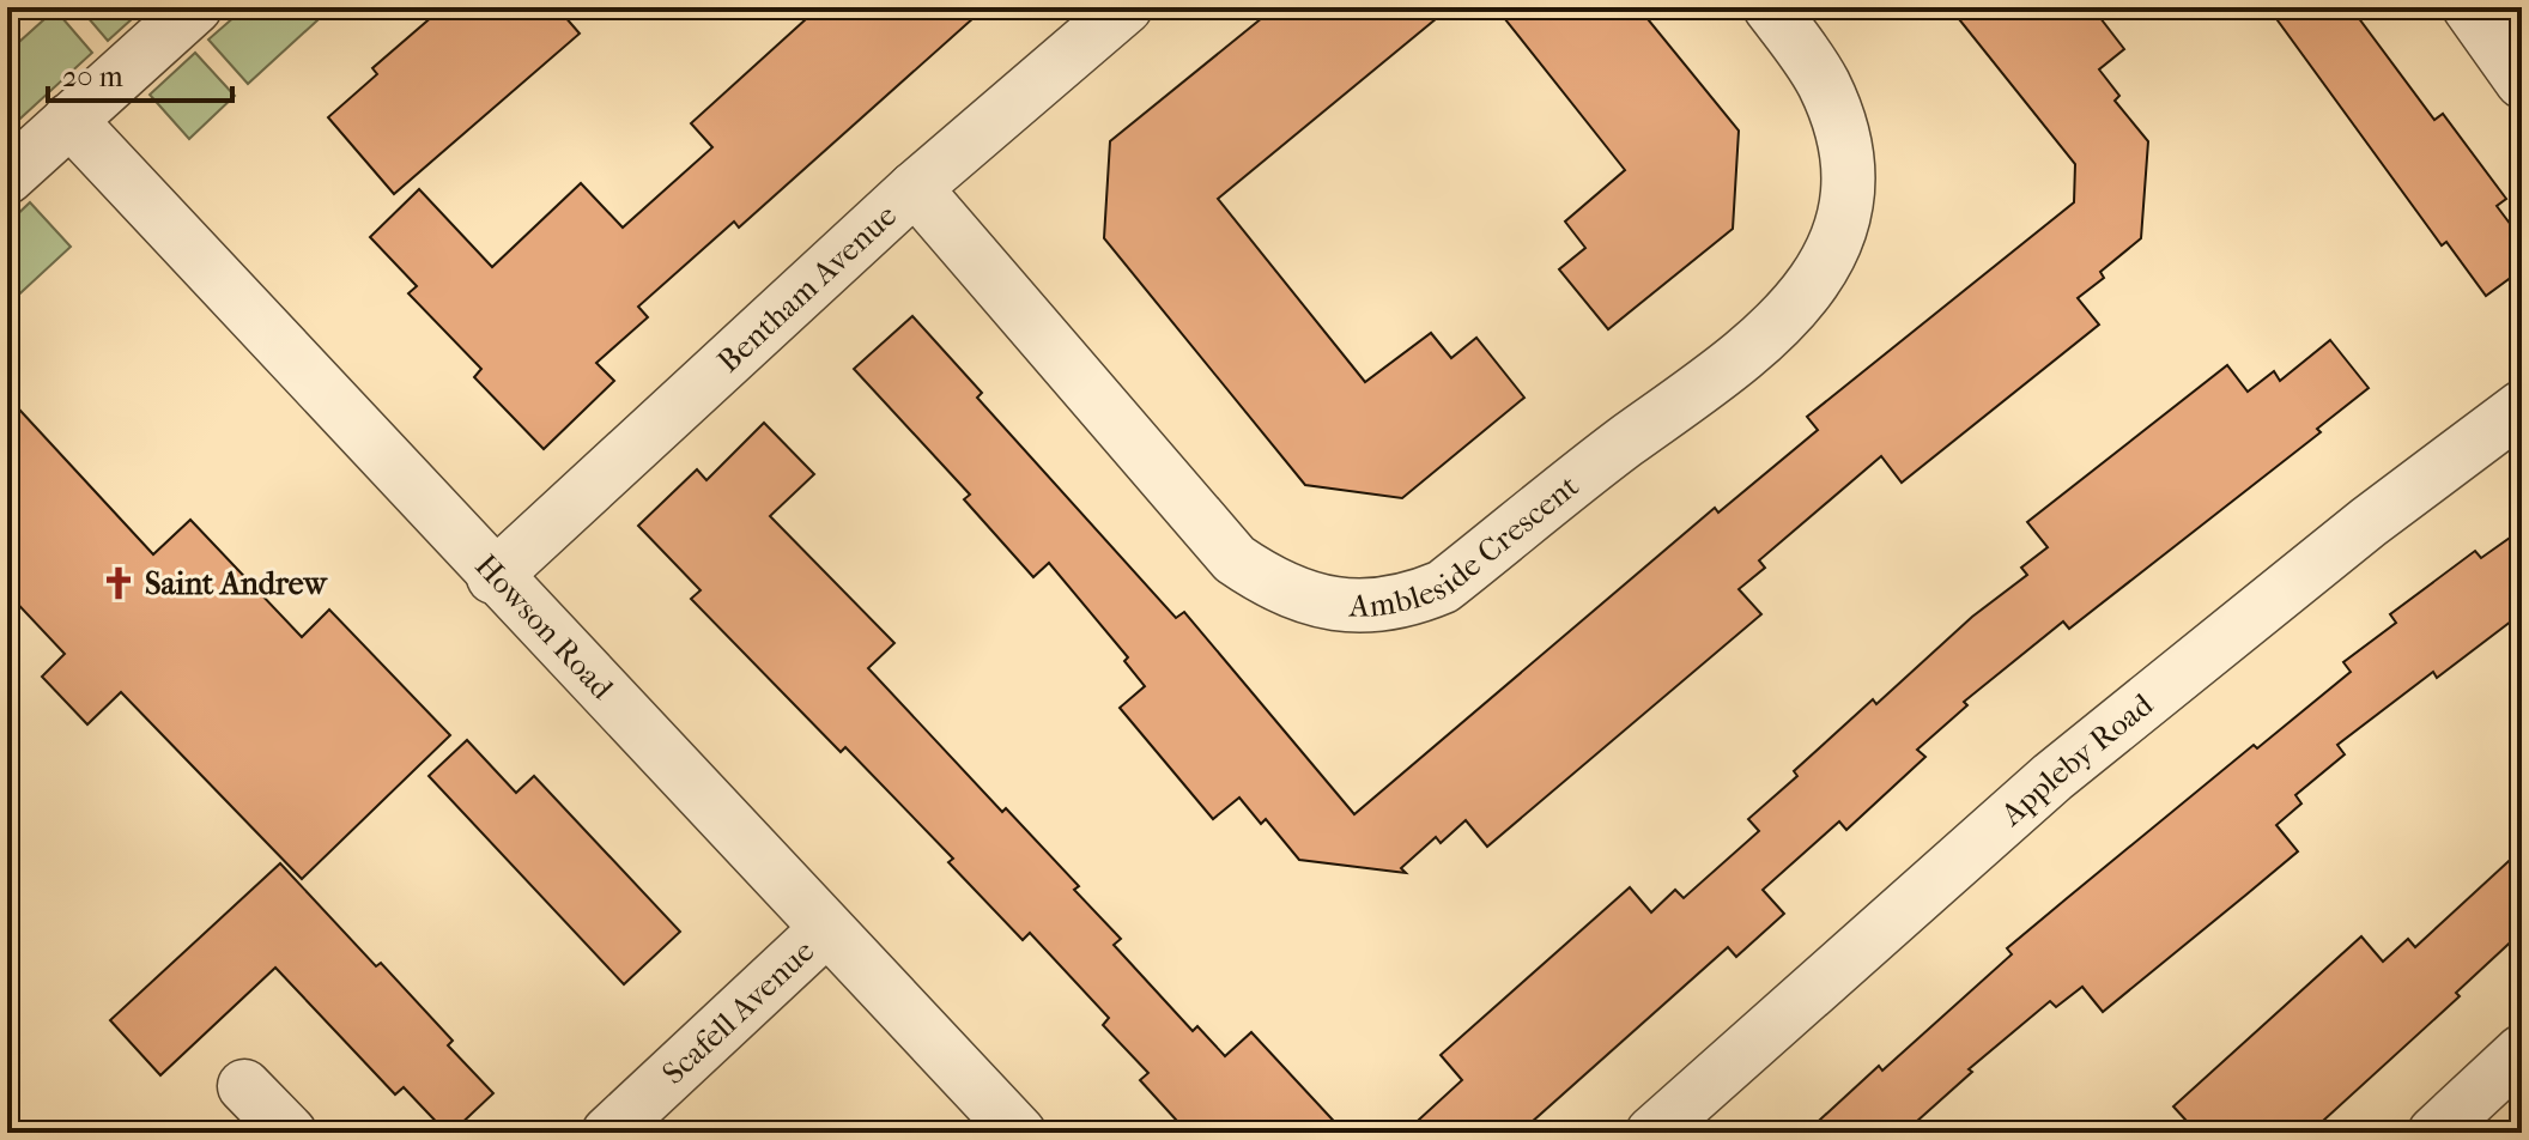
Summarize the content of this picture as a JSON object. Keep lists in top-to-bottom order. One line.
{"streets":{"street":["Bentham Avenue","Ambleside Crescent","Howson Road","Appleby Road","Scafell Avenue"]},"crossings":[["Bentham Avenue","Ambleside Crescent"],["Bentham Avenue","Howson Road"],["Howson Road","Scafell Avenue"]],"places":{"church":["Saint Andrew"]},"scale_bar":"20 m"}
